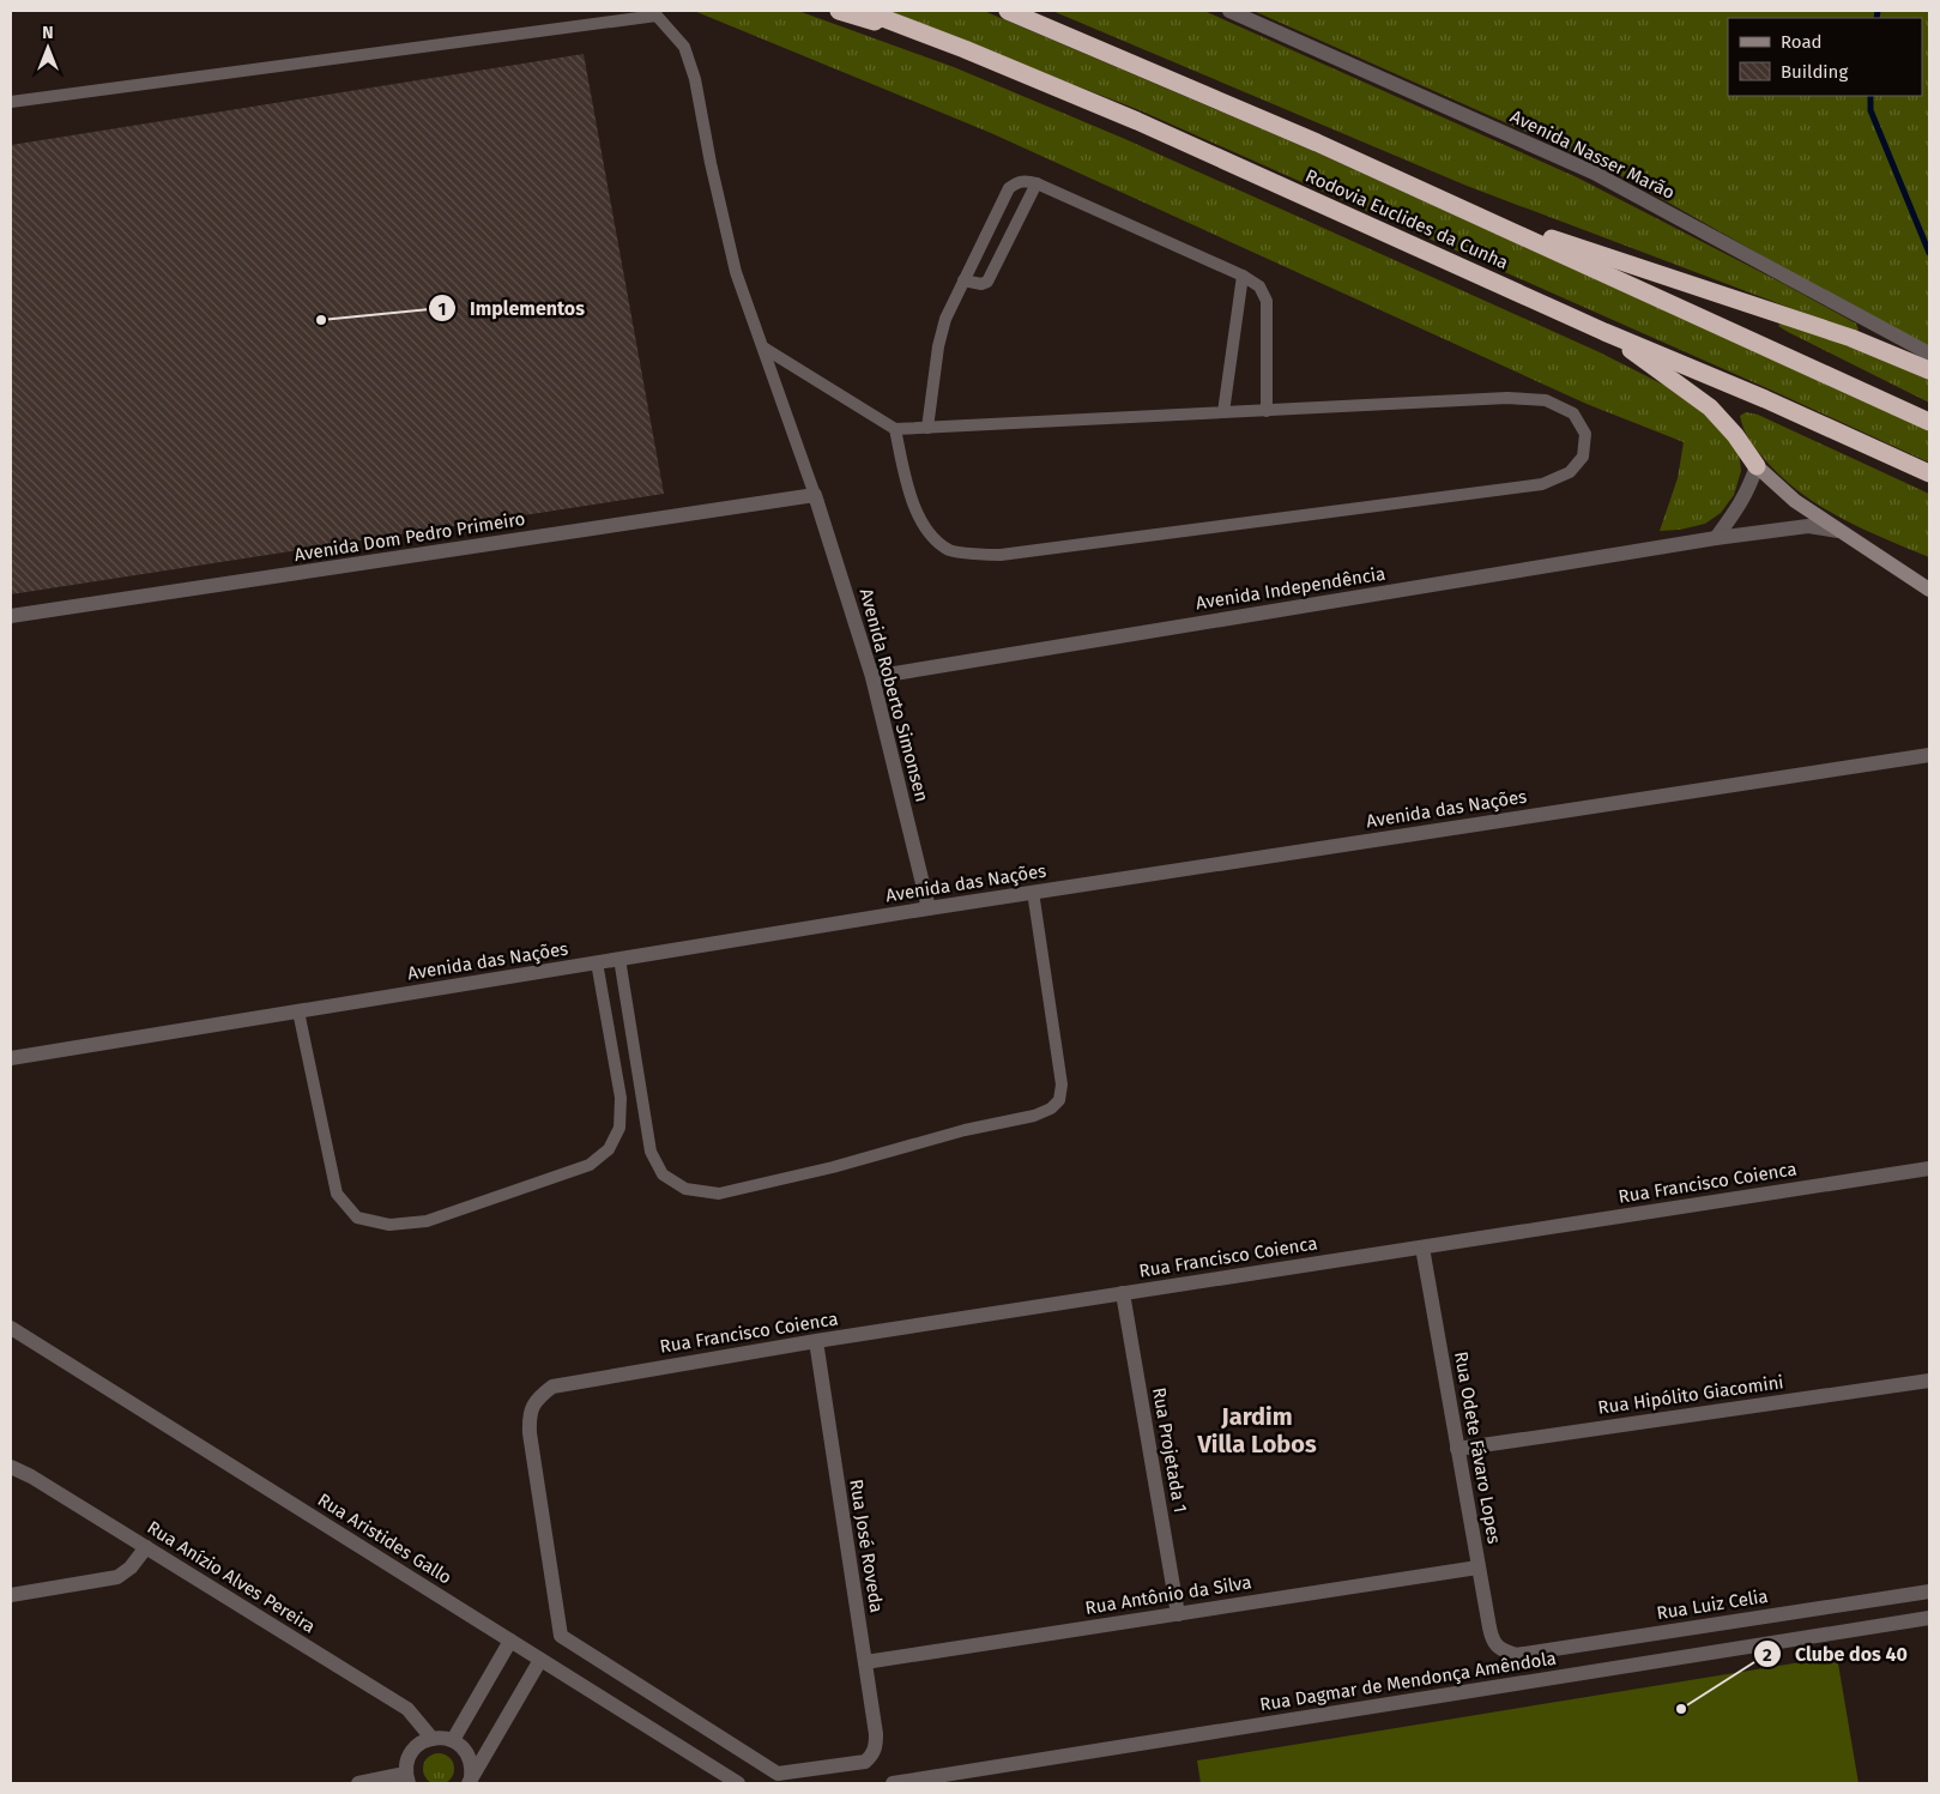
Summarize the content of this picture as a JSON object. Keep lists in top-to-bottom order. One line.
{"streets":{"highway":["Rodovia Euclides da Cunha"],"street":["Avenida Nasser Marão","Avenida Dom Pedro Primeiro","Avenida Independência","Avenida Roberto Simonsen","Avenida das Nações","Rua Francisco Coienca","Rua Hipólito Giacomini","Rua Odete Fávaro Lopes","Rua Projetada 1","Rua Aristides Gallo","Rua José Roveda","Rua Anízio Alves Pereira","Rua Antônio da Silva","Rua Luiz Celia","Rua Dagmar de Mendonça Amêndola"]},"crossings":[["Avenida Dom Pedro Primeiro","Avenida Roberto Simonsen"],["Avenida Independência","Avenida Roberto Simonsen"],["Avenida Roberto Simonsen","Avenida das Nações"],["Rua Francisco Coienca","Rua Odete Fávaro Lopes"],["Rua Francisco Coienca","Rua Projetada 1"],["Rua Francisco Coienca","Rua José Roveda"],["Rua Hipólito Giacomini","Rua Odete Fávaro Lopes"],["Rua Odete Fávaro Lopes","Rua Antônio da Silva"],["Rua Odete Fávaro Lopes","Rua Luiz Celia"],["Rua Projetada 1","Rua Antônio da Silva"],["Rua José Roveda","Rua Antônio da Silva"]],"districts":["Jardim Villa Lobos"],"places":["Implementos","Clube dos 40"],"legend":["Road","Building"],"north":"top"}
